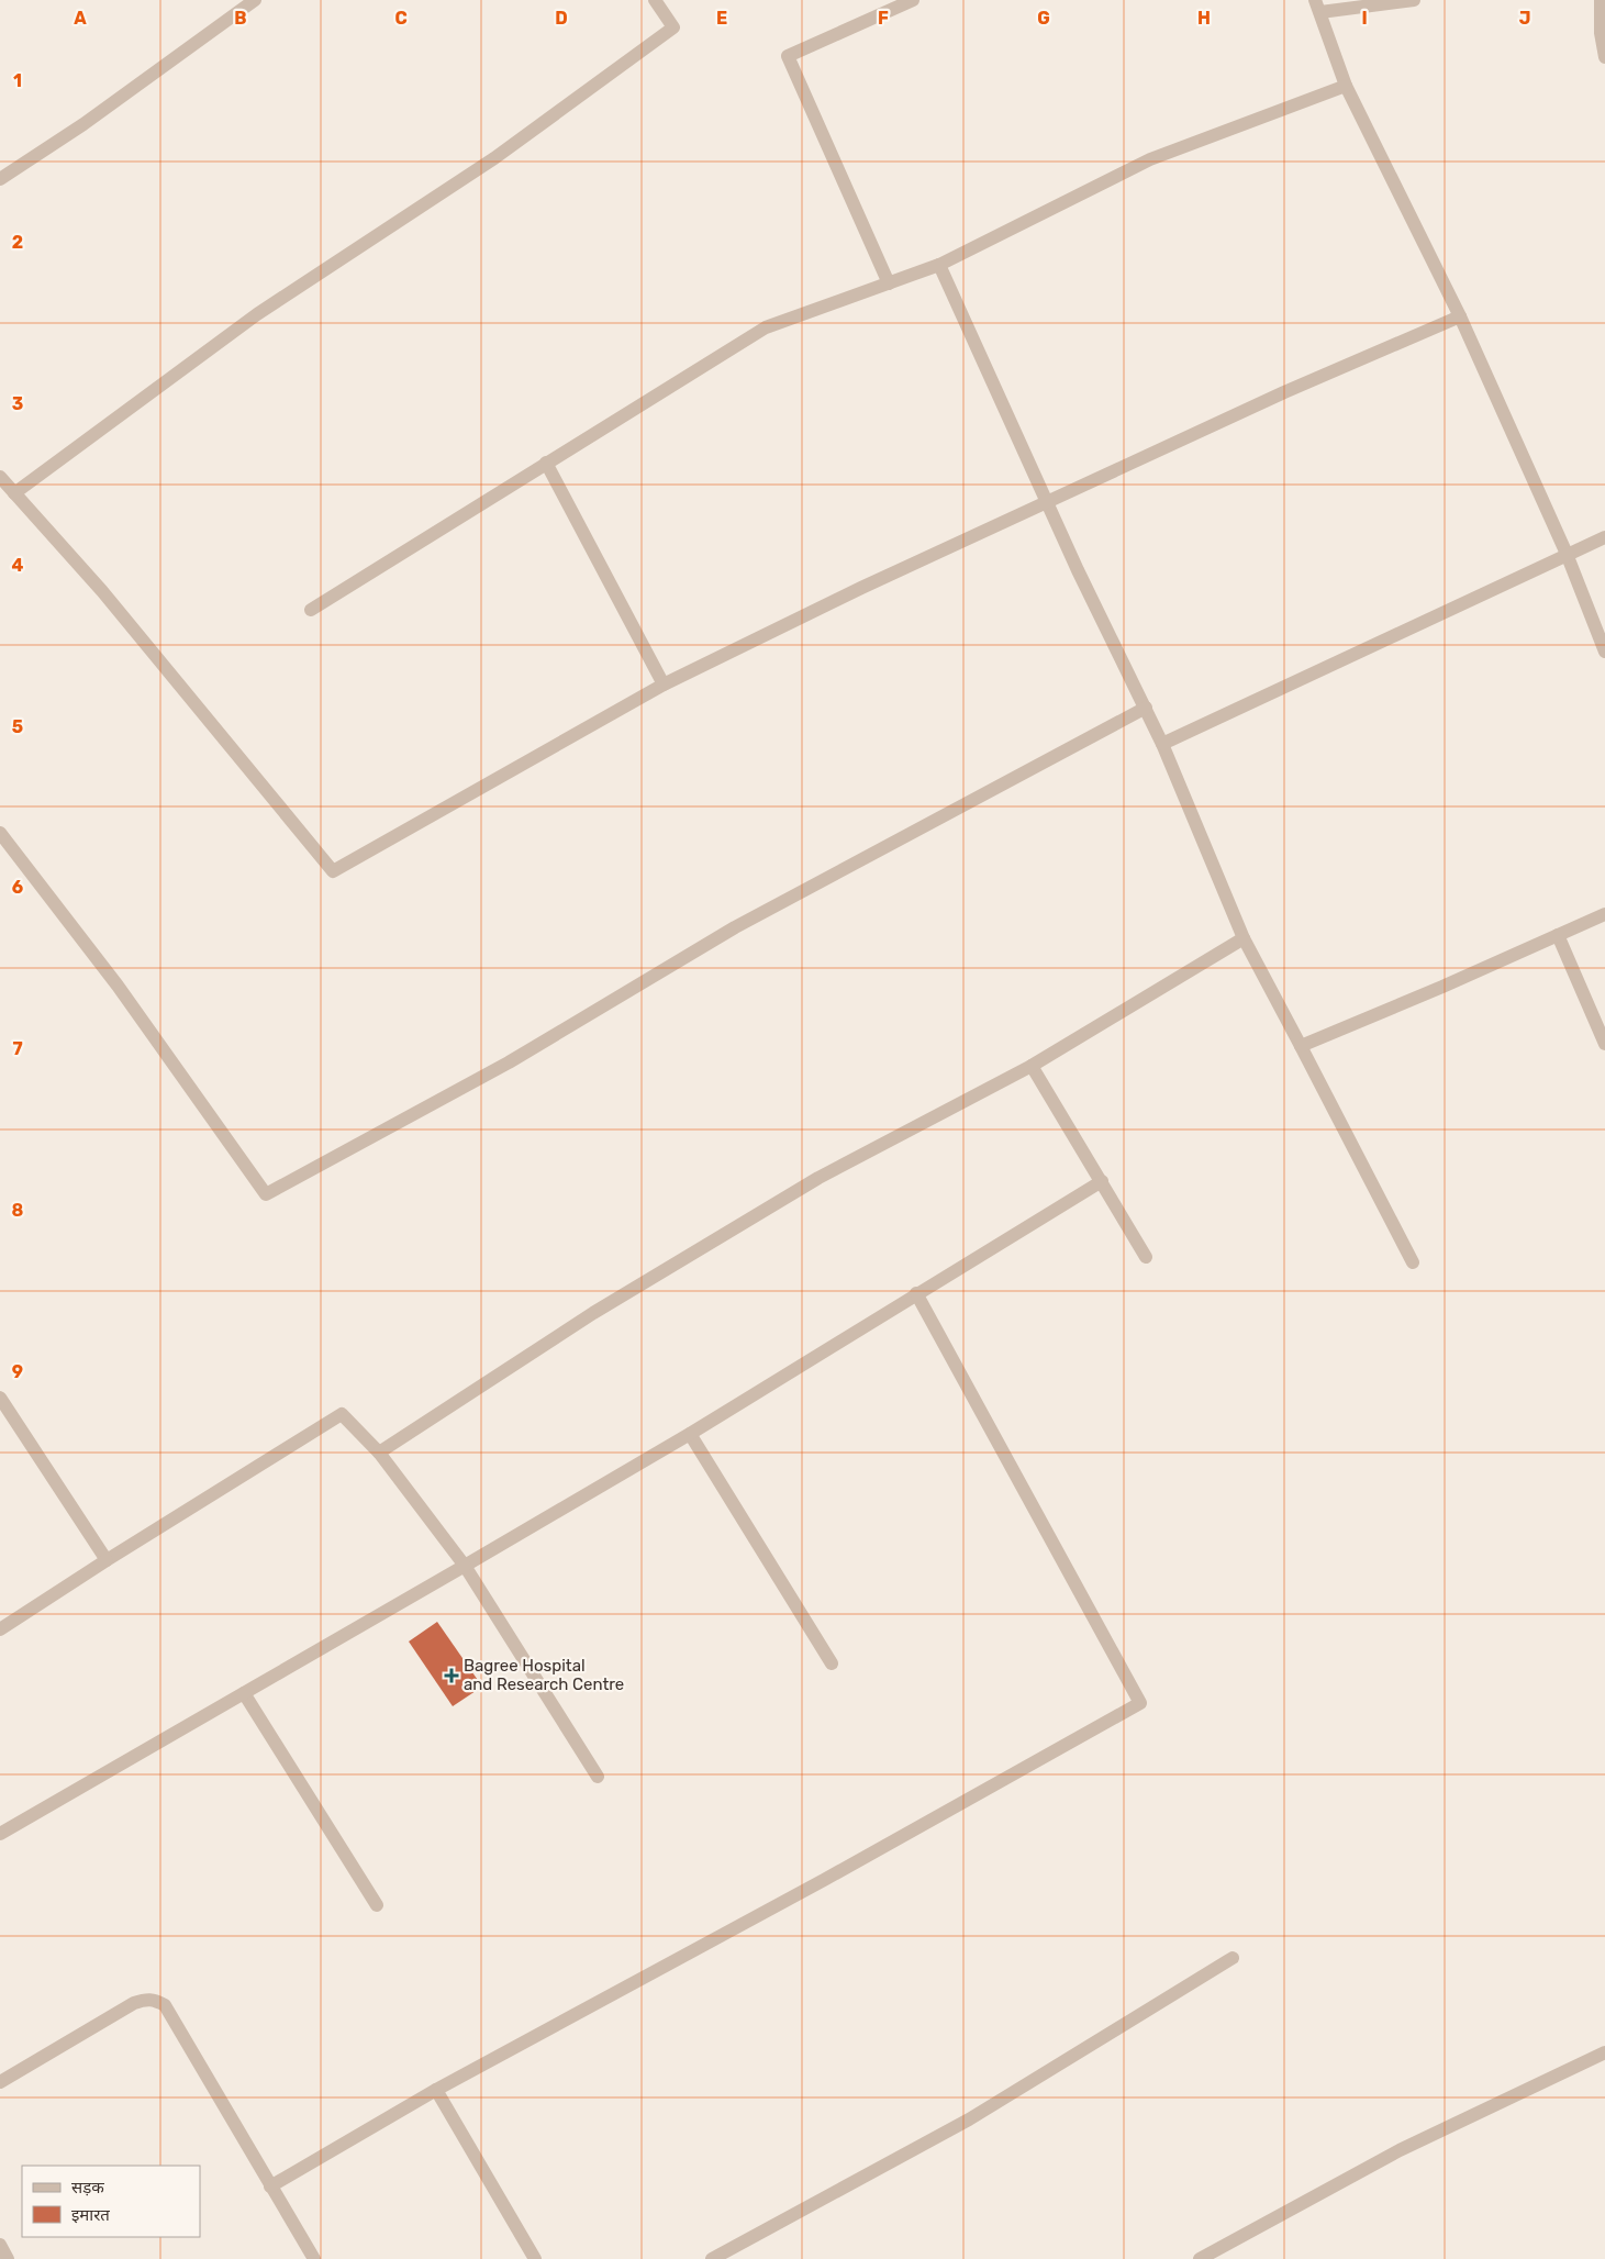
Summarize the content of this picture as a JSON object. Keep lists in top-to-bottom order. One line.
{"places":{"health":["Bagree Hospital and Research Centre"]},"legend":["सड़क","इमारत"],"grid":{"columns":["A","B","C","D","E","F","G","H","I","J"],"rows":["1","2","3","4","5","6","7","8","9"]}}
